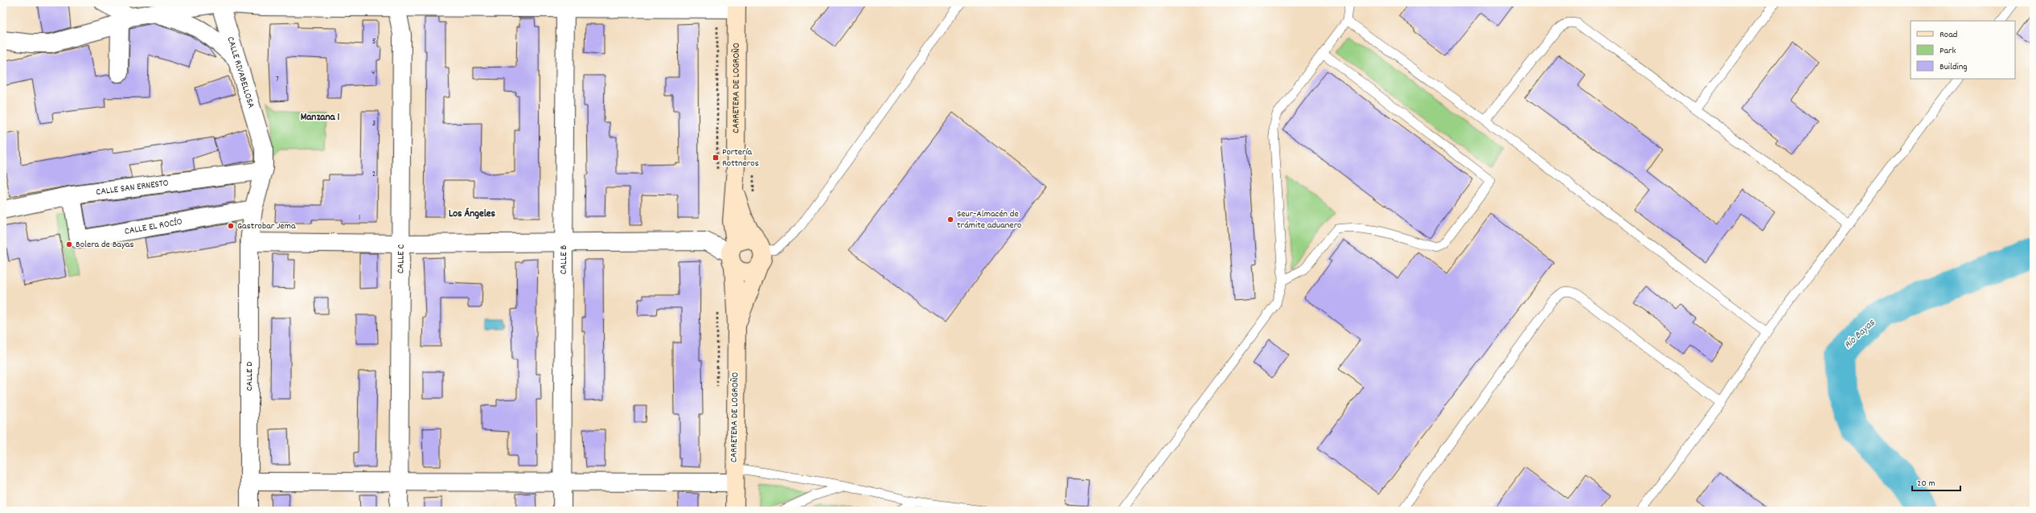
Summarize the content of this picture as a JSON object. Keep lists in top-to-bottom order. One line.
{"streets":{"main road":["CARRETERA DE LOGROÑO"],"street":["CALLE RIVABELLOSA","CALLE SAN ERNESTO","CALLE EL ROCÍO","CALLE C","CALLE B","CALLE D"]},"crossings":[["CALLE RIVABELLOSA","CALLE SAN ERNESTO"],["CALLE RIVABELLOSA","CALLE EL ROCÍO"],["CALLE RIVABELLOSA","CALLE D"],["CALLE SAN ERNESTO","CALLE EL ROCÍO"]],"districts":["Manzana 1","Los Ángeles"],"water":["Río Bayas"],"places":{"transit":["Portería Rottneros"],"other":["Seur-Almacén de trámite aduanero","Gastrobar Jema","Bolera de Bayas"]},"house_numbers":["5","4","7","3","2","1"],"legend":["Road","Park","Building"],"scale_bar":"20 m"}
